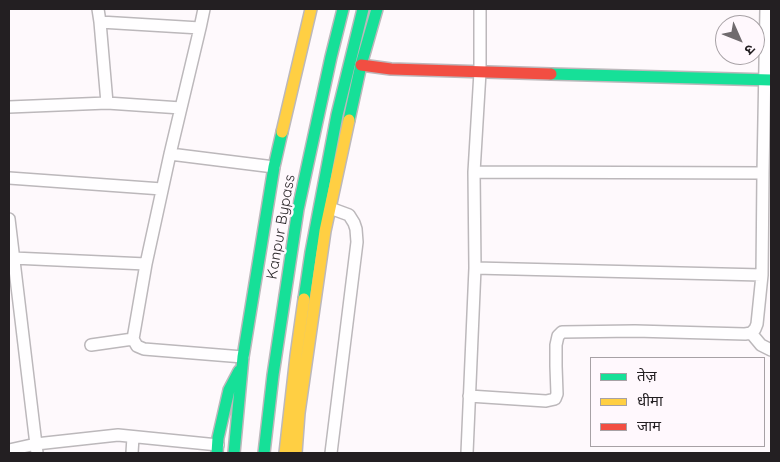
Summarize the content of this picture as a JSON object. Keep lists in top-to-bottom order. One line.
{"streets":{"main road":["Kanpur Bypass"]},"legend":["तेज़","धीमा","जाम"],"north":"bottom right"}
